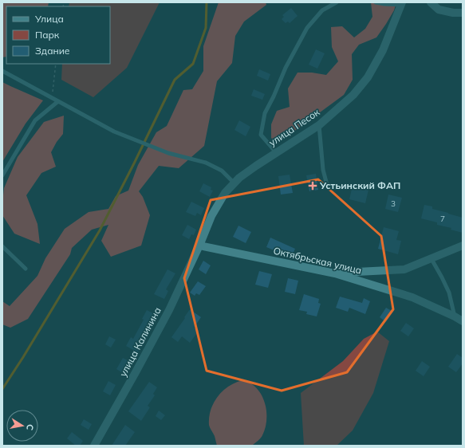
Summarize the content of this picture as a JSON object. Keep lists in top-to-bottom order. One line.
{"streets":{"street":["улица Песок","Октябрьская улица","улица Калинина"]},"crossings":[["улица Песок","Октябрьская улица"],["улица Песок","улица Калинина"],["Октябрьская улица","улица Калинина"]],"places":{"health":["Устьинский ФАП"]},"house_numbers":["3","7"],"legend":["Улица","Парк","Здание"],"north":"right"}
